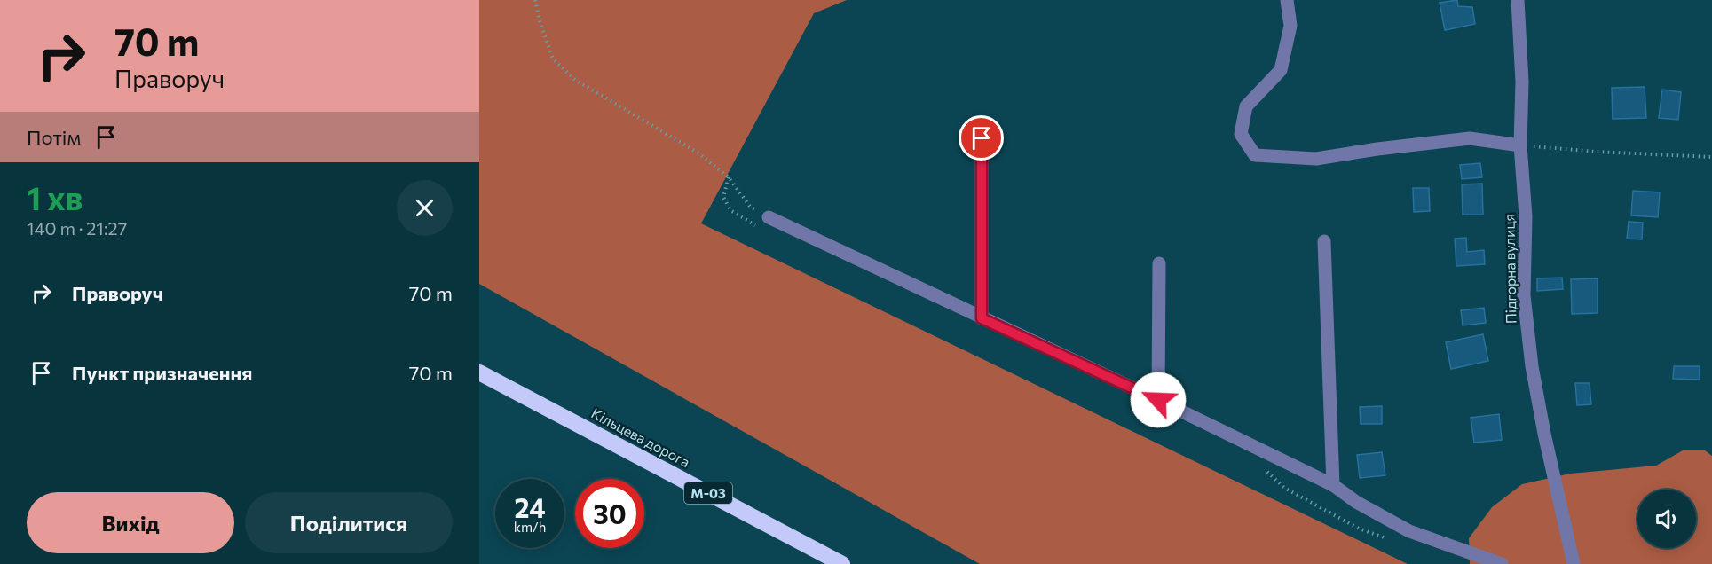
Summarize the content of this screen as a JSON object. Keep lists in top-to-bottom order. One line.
{"streets":{"highway":["Кільцева дорога","М-03"],"street":["Підгорна вулиця"]},"page":{"turn":["70 m","Праворуч"],"then":"Потім","heading":["1 хв","140 m · 21:27"],"list":[{"name":"Праворуч","value":"70 m"},{"name":"Пункт призначення","value":"70 m"}],"speed":"24 km/h","limit":"30","buttons":["Вихід","Поділитися"]}}
